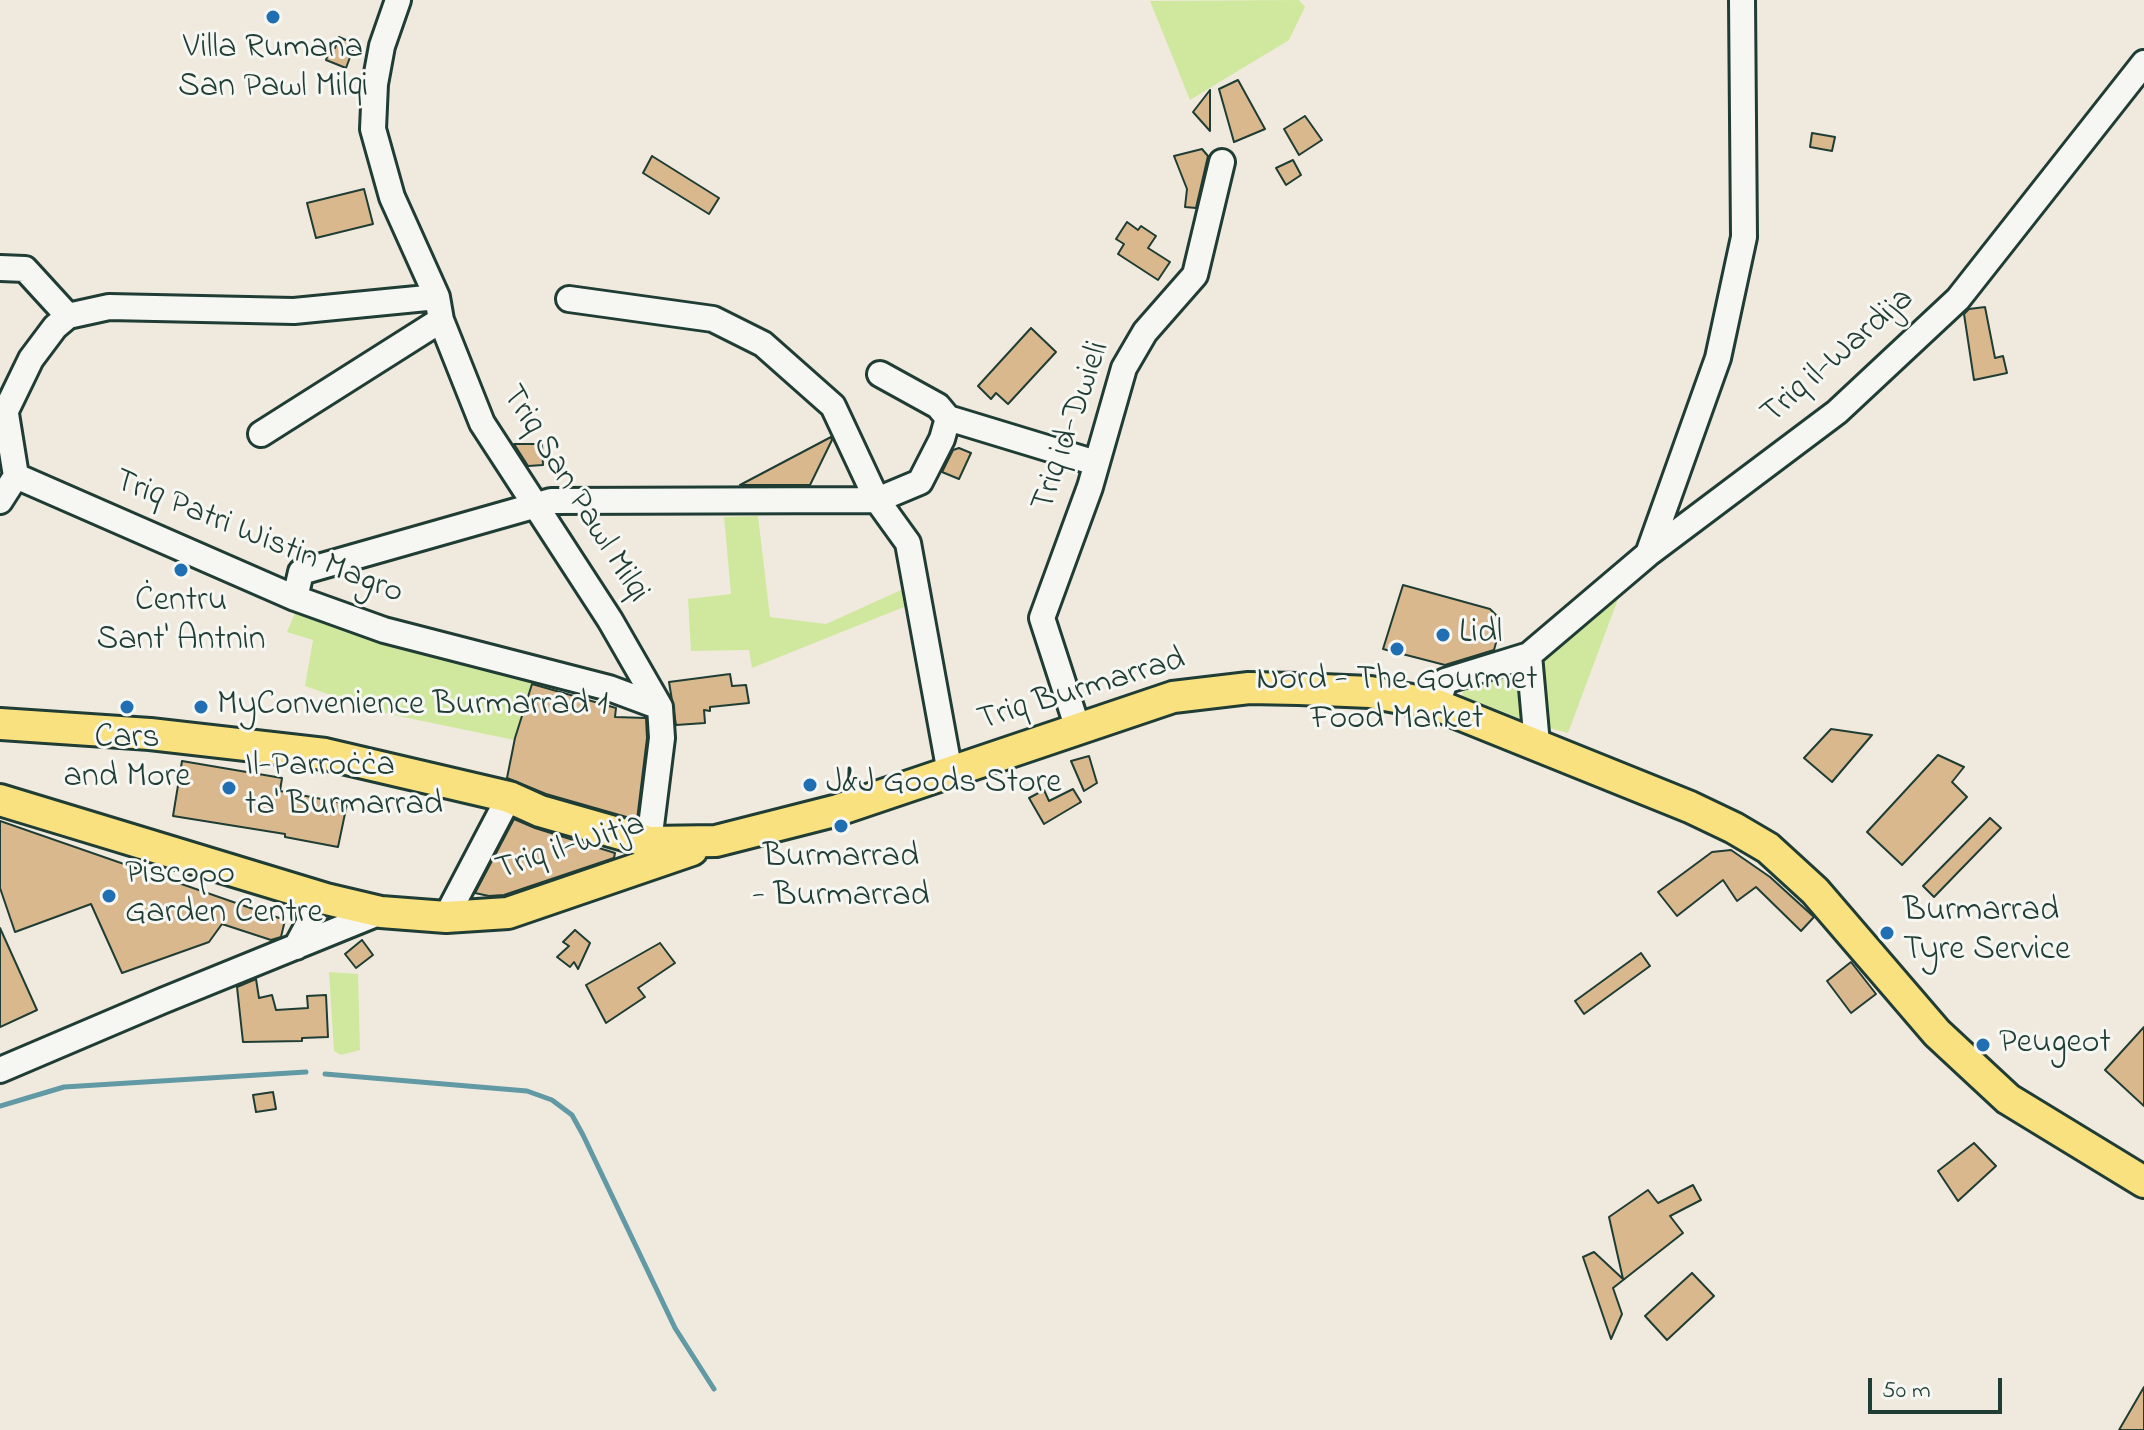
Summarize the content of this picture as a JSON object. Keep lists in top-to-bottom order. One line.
{"streets":{"main road":["Triq Burmarrad","Triq il-Witja"],"street":["Triq il-Wardija","Triq id-Dwieli","Triq San Pawl Milqi","Triq Patri Wistin Magro"]},"crossings":[["Triq il-Wardija","Triq Burmarrad"],["Triq id-Dwieli","Triq Burmarrad"],["Triq San Pawl Milqi","Triq Patri Wistin Magro"],["Triq San Pawl Milqi","Triq Burmarrad"],["Triq Burmarrad","Triq il-Witja"]],"places":["Villa Rumana San Pawl Milqi","Ċentru Sant' Antnin","Lidl","Nord - The Gourmet Food Market","Cars and More","MyConvenience Burmarrad 1","J&J Goods Store","Il-Parroċċa ta' Burmarrad","Burmarrad - Burmarrad","Piscopo Garden Centre","Burmarrad Tyre Service","Peugeot"],"scale_bar":"50 m"}
